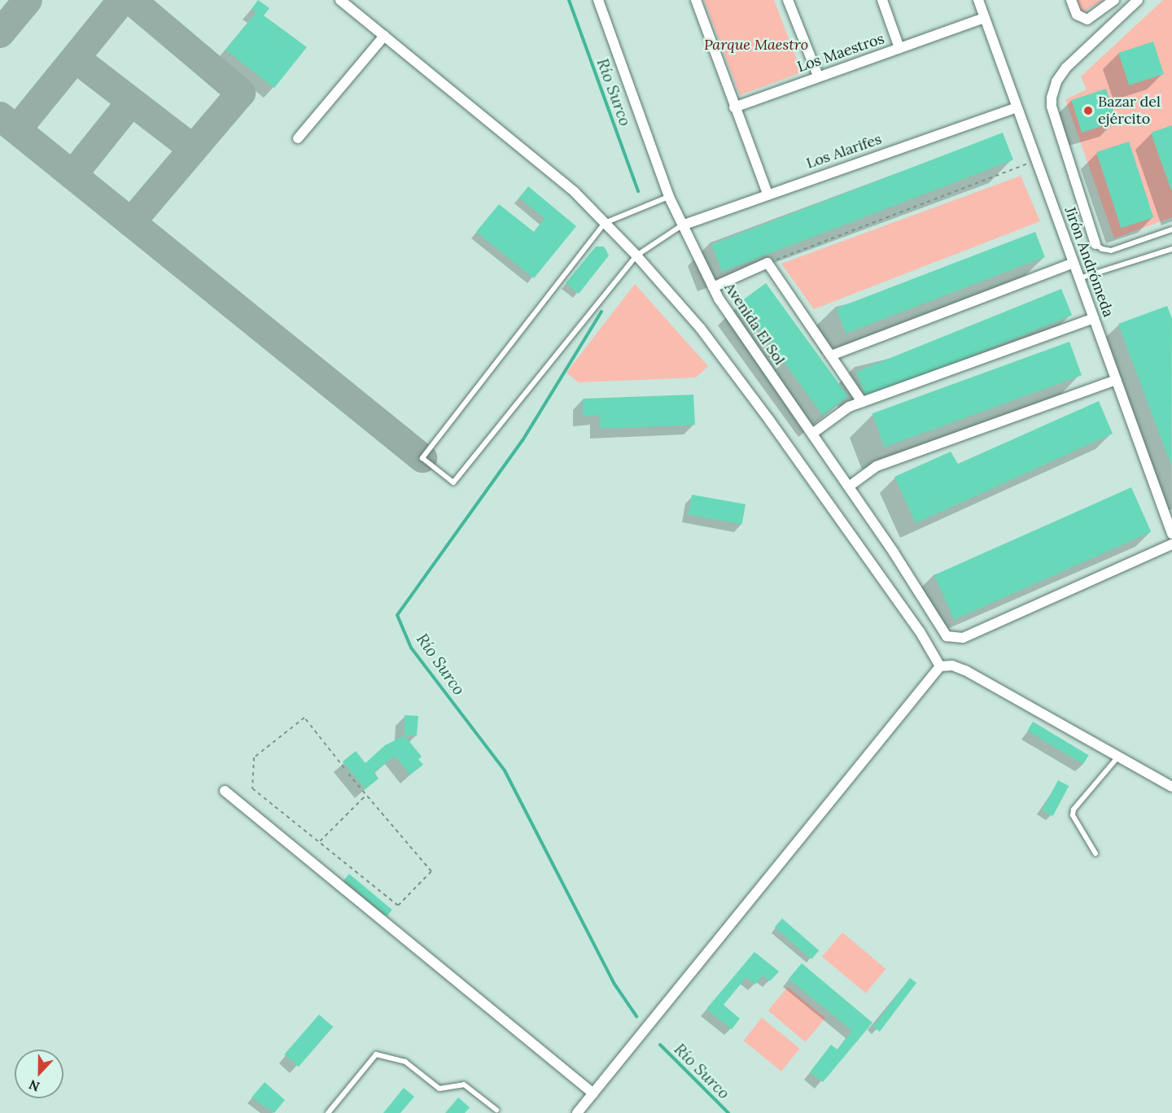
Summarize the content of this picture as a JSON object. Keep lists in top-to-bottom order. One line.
{"streets":{"street":["Los Maestros","Los Alarifes","Jirón Andrómeda","Avenida El Sol"]},"crossings":[["Los Maestros","Jirón Andrómeda"],["Los Alarifes","Jirón Andrómeda"],["Los Alarifes","Avenida El Sol"]],"water":["Río Surco"],"parks":["Parque Maestro"],"places":["Bazar del ejército"],"north":"bottom"}
